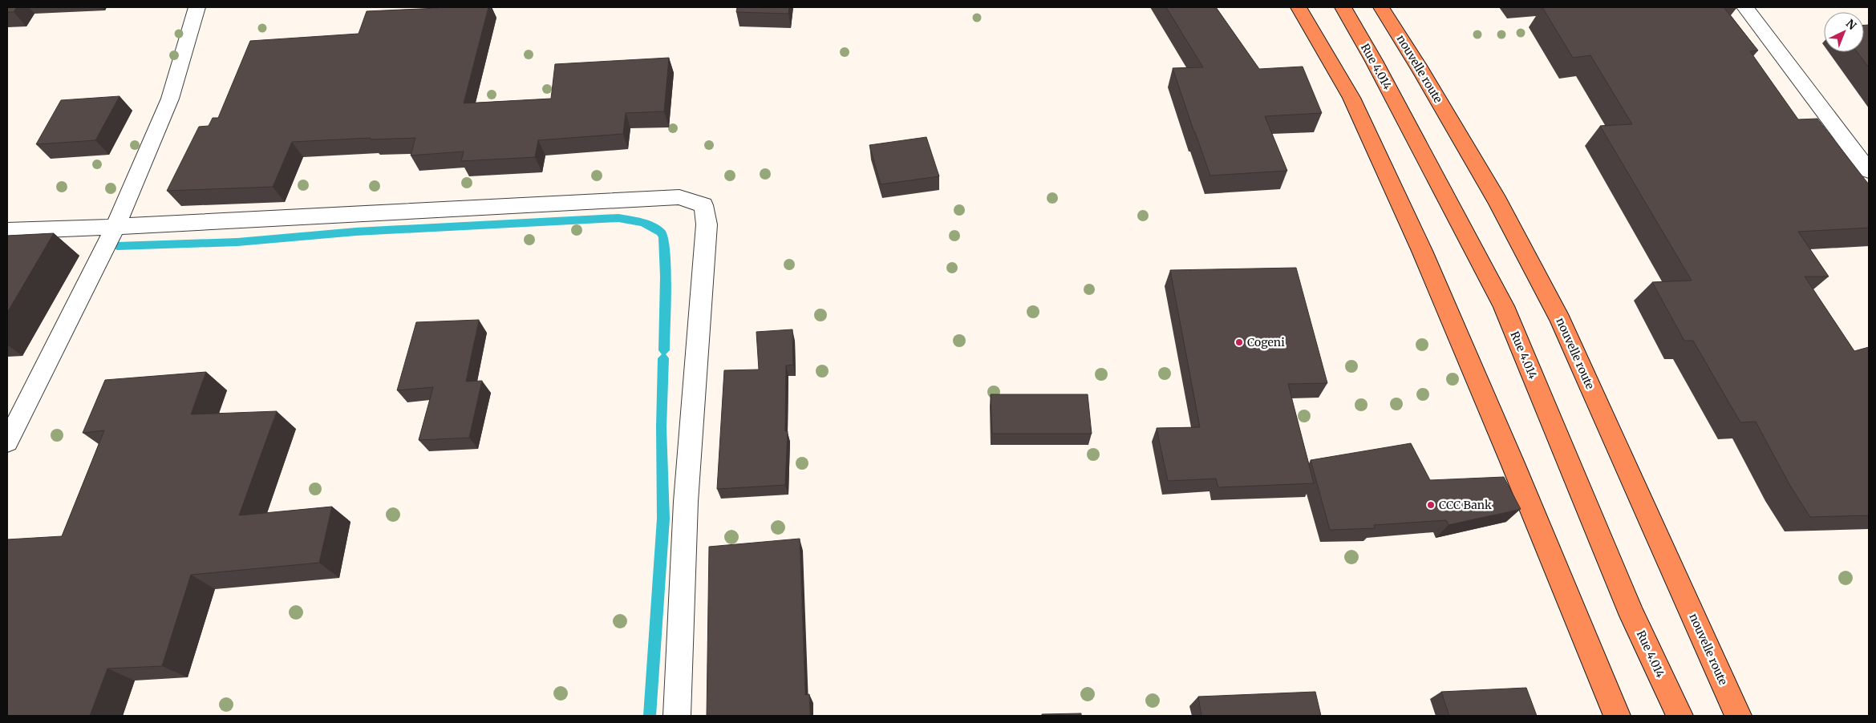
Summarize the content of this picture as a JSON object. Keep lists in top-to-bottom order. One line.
{"streets":{"highway":["Rue 4.014","nouvelle route"]},"places":["Cogeni","CCC Bank"],"north":"top right"}
